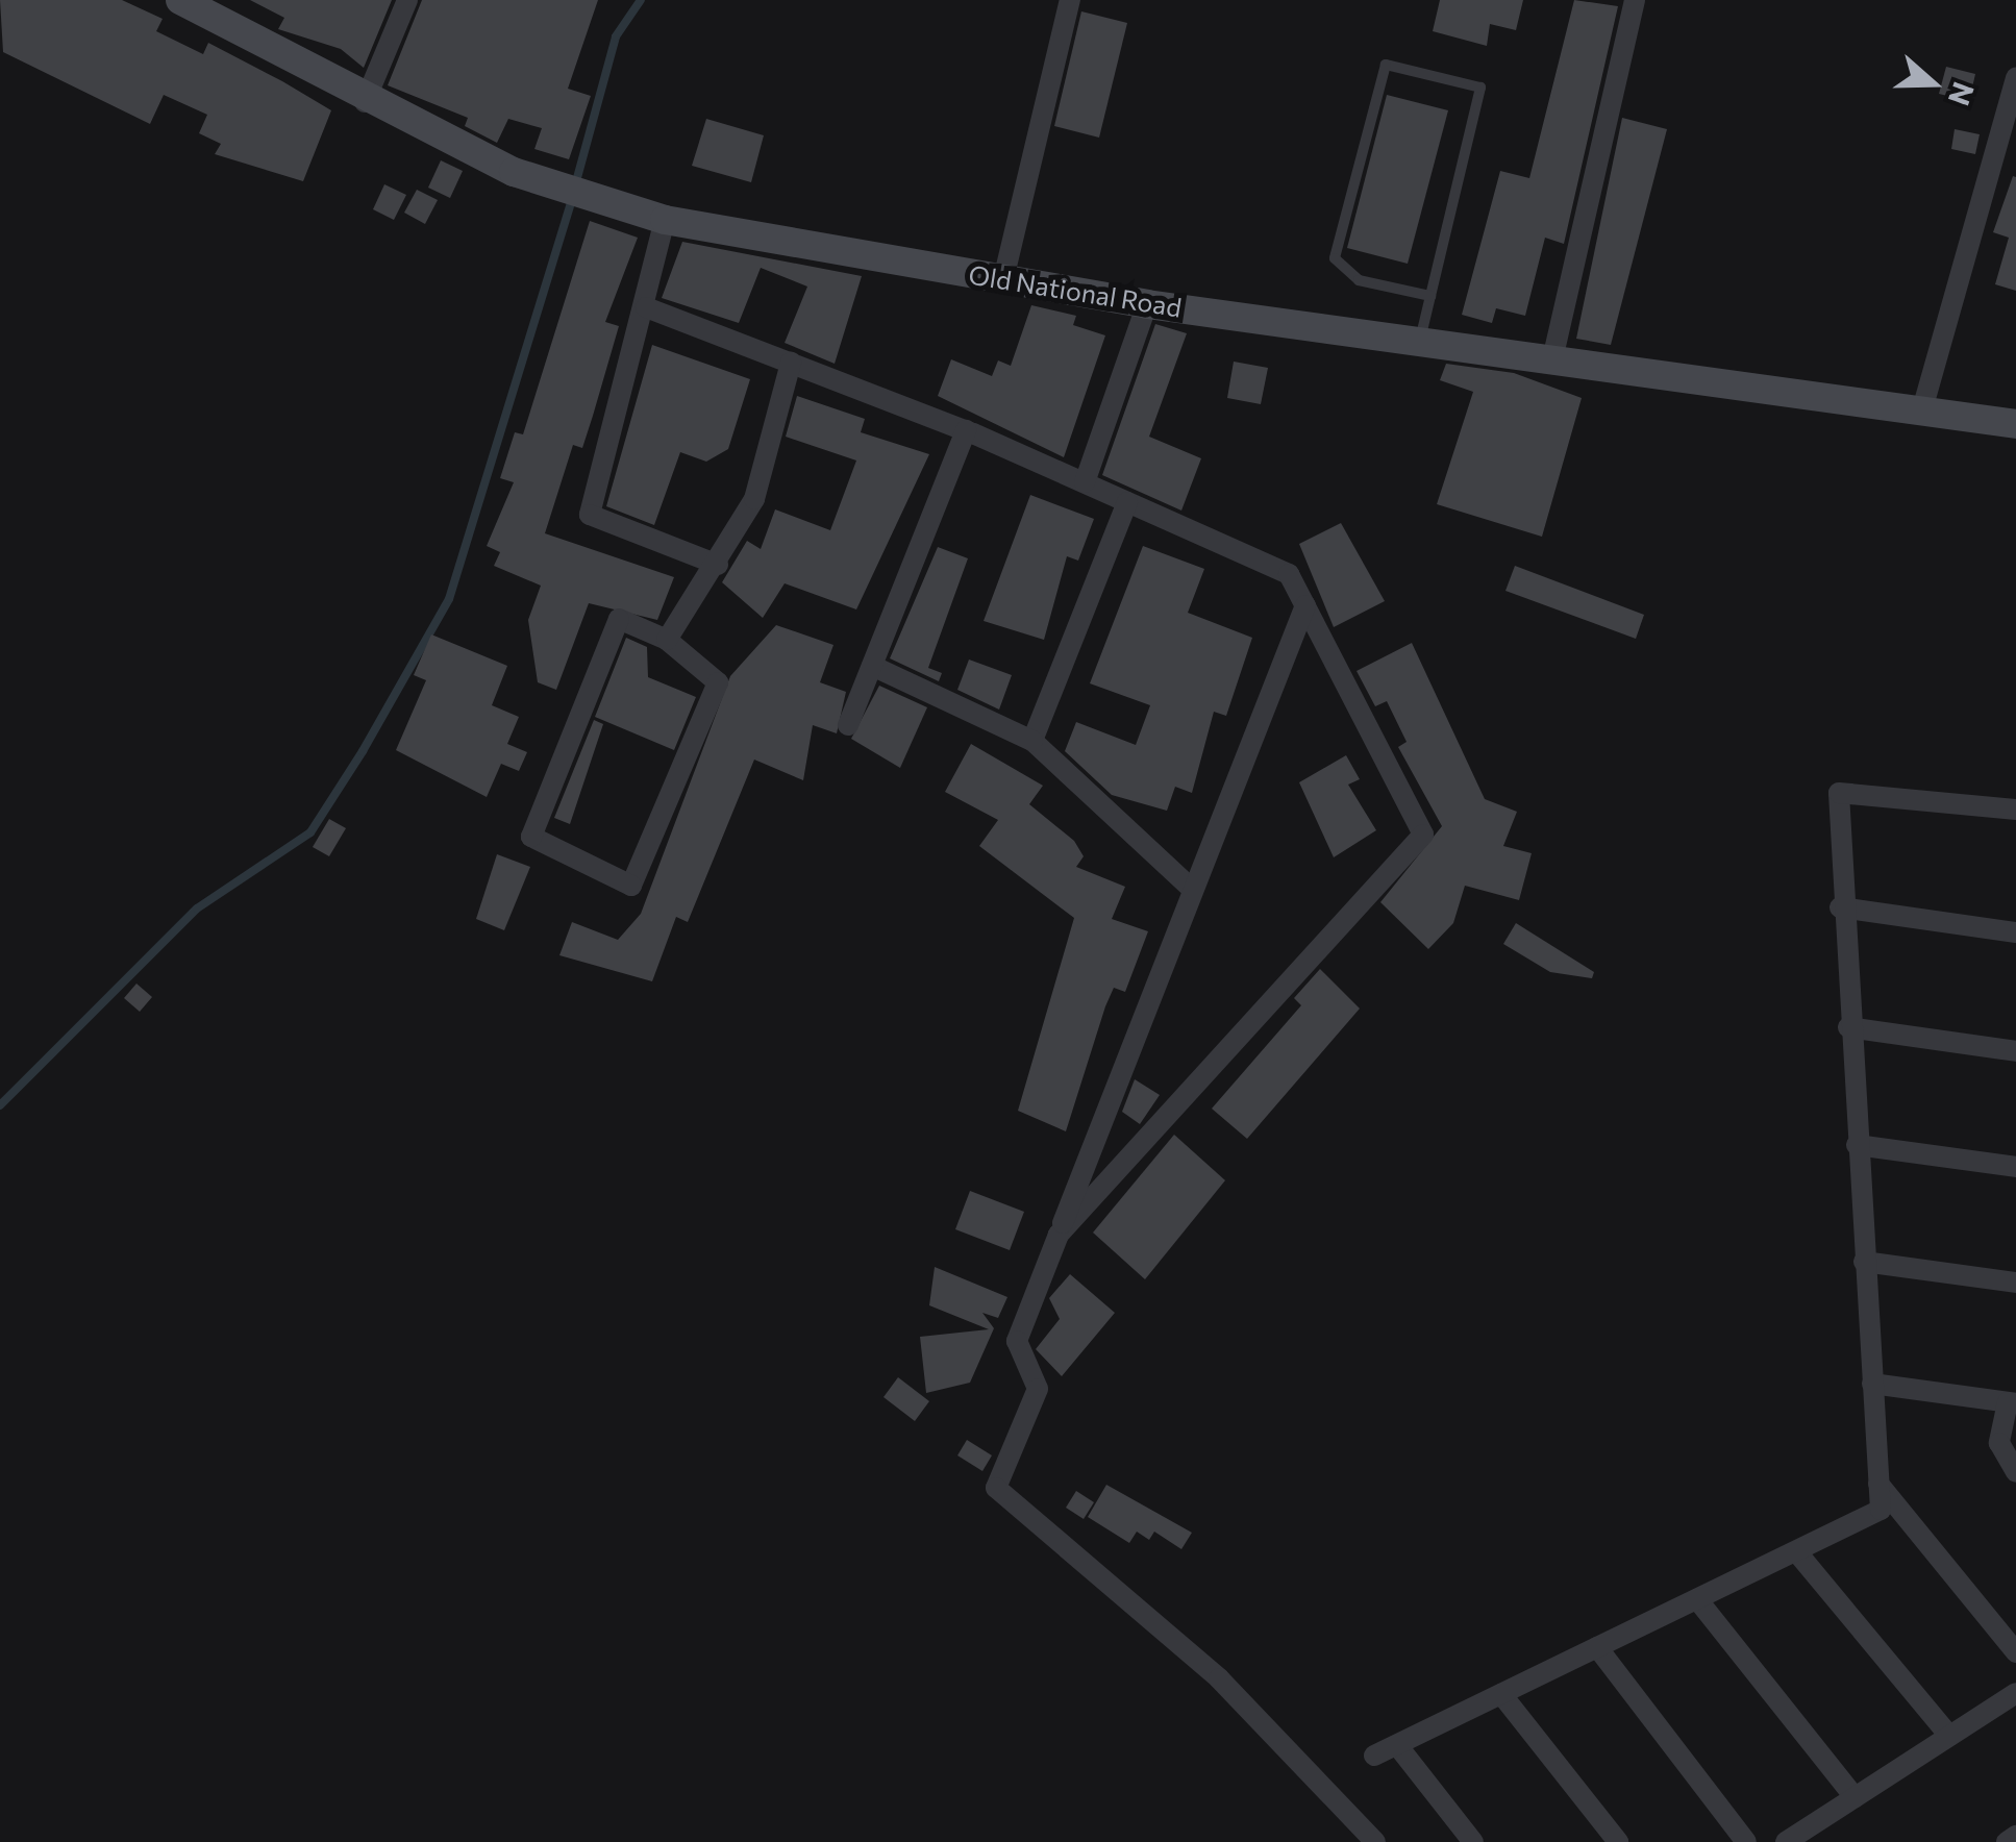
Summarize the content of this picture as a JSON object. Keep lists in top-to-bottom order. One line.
{"streets":{"main road":["Old National Road"]},"north":"right"}
